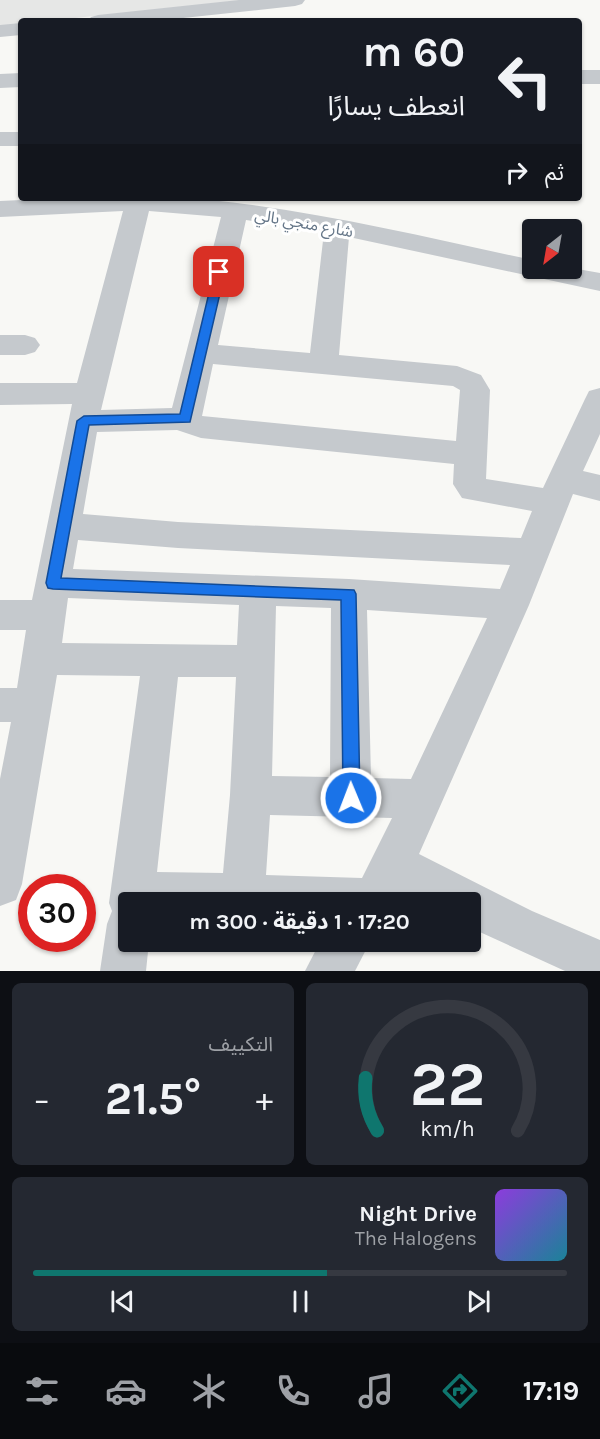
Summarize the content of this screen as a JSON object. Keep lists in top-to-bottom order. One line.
{"streets":{"street":["شارع منجي بالي"]},"north":"bottom left","page":{"turn":["60 m","انعطف يسارًا"],"then":"ثم","limit":"30","trip":"17:20 · 1 دقيقة · 300 m","tile":"التكييف","heat":["−","21.5°","+"],"song":["Night Drive","The Halogens"],"tabs":"17:19","gauge":["22","km/h"]}}
